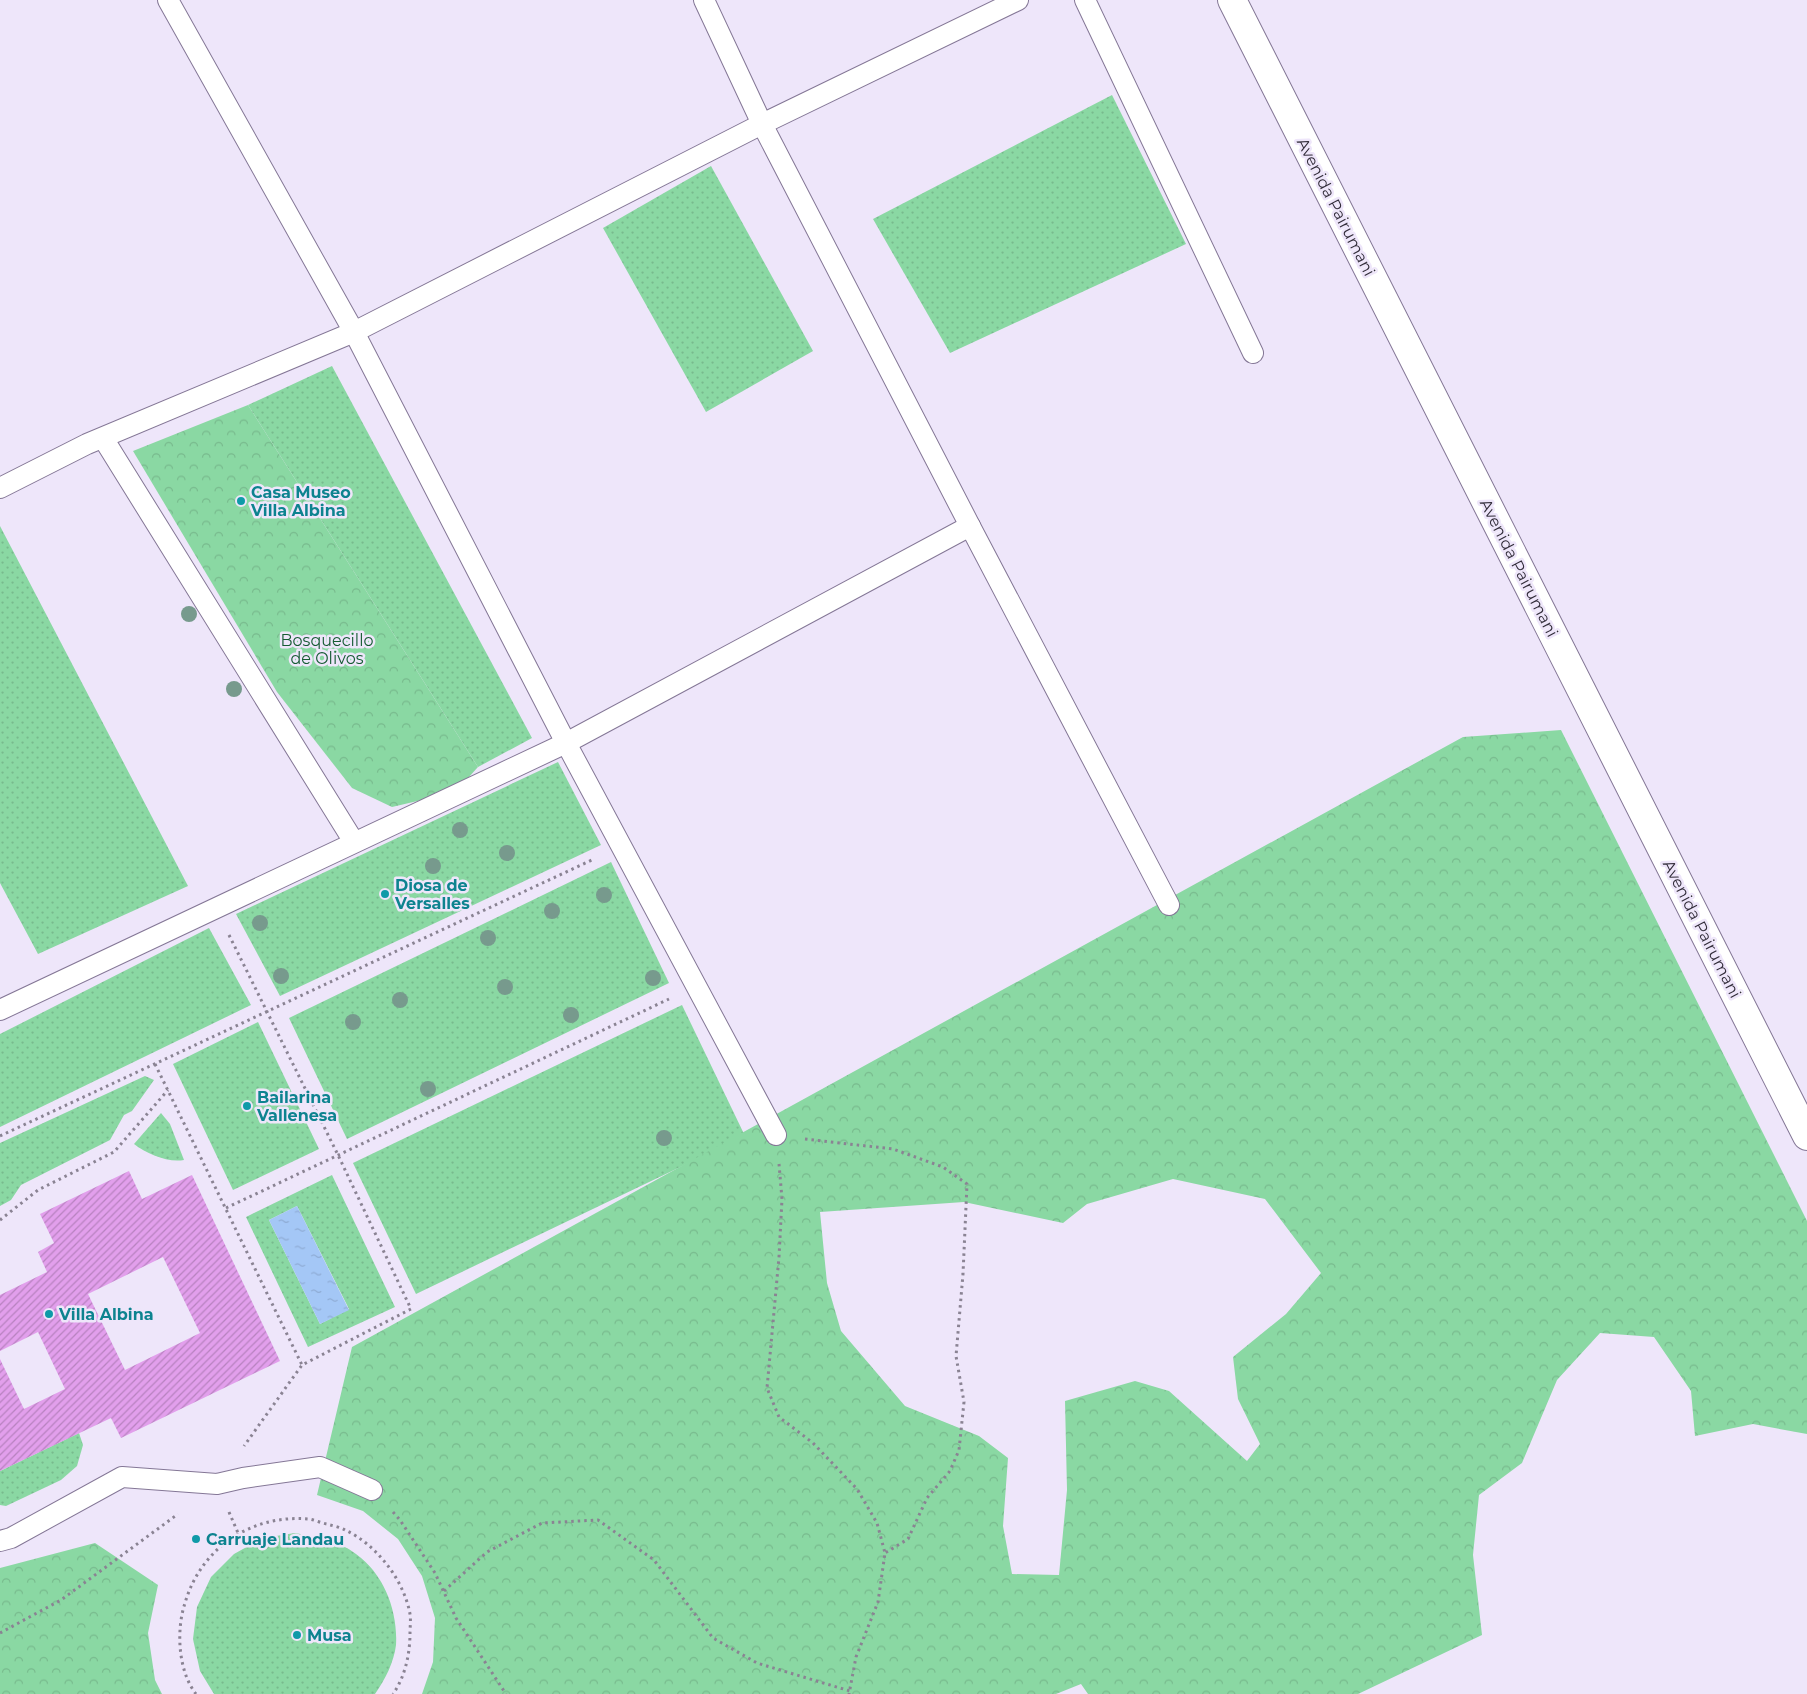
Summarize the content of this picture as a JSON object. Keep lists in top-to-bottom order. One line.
{"streets":{"main road":["Avenida Pairumani"]},"parks":["Bosquecillo de Olivos"],"places":["Casa Museo Villa Albina","Diosa de Versalles","Bailarina Vallenesa","Villa Albina","Carruaje Landau","Musa"]}
